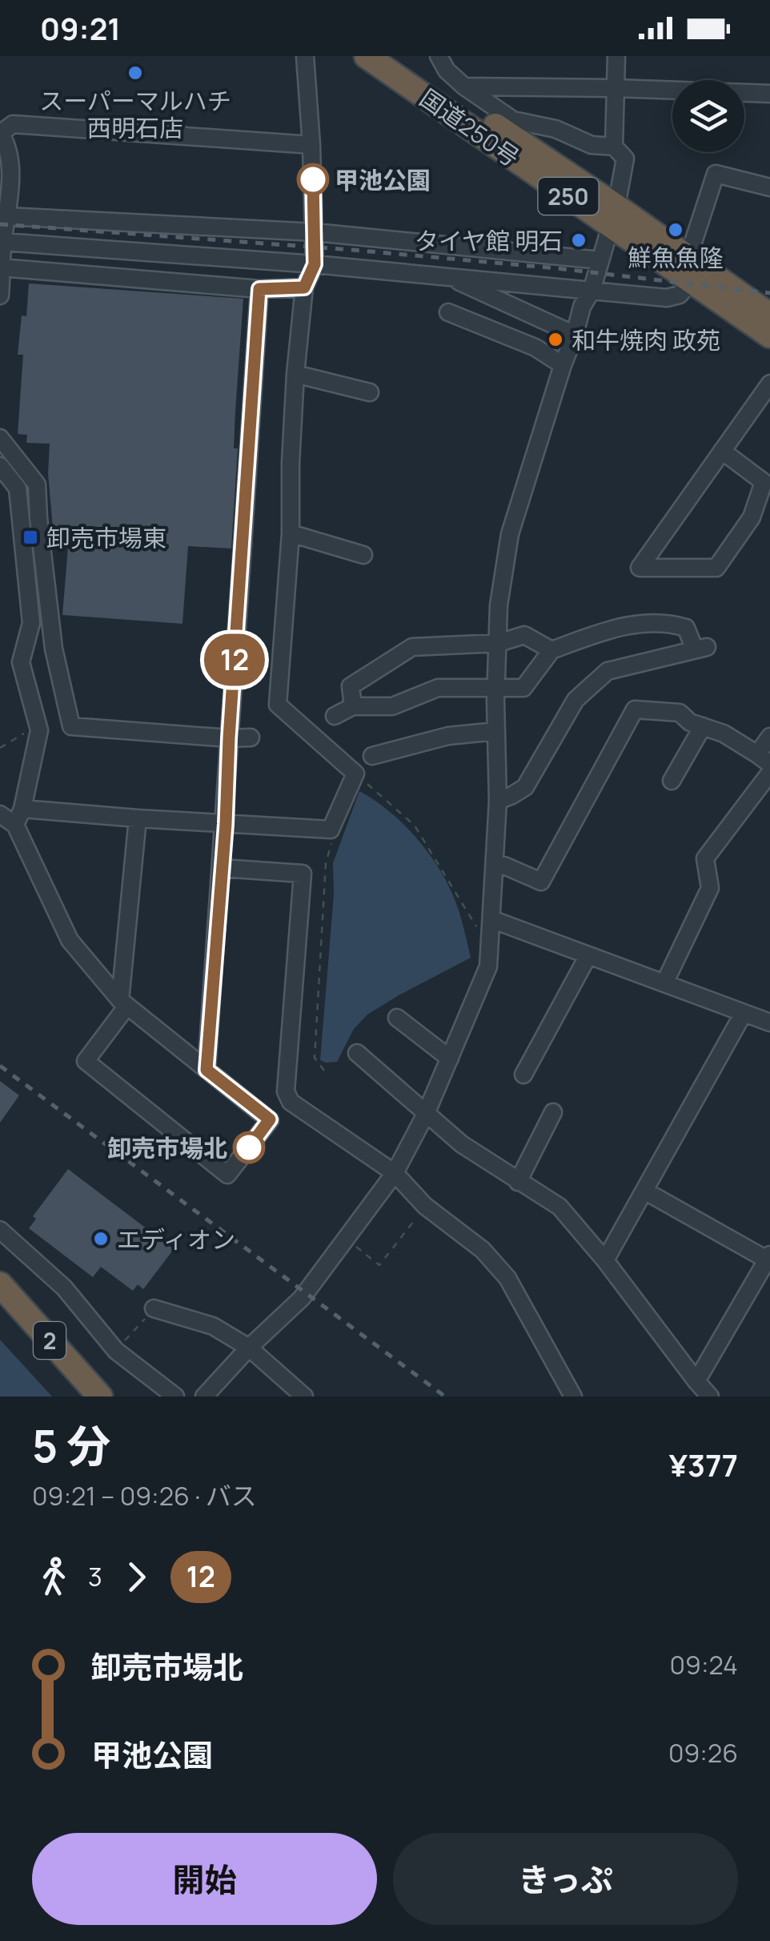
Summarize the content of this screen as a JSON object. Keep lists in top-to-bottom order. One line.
{"streets":{"highway":["国道250号","250","2"]},"places":{"other":["スーパーマルハチ 西明石店","甲池公園","鮮魚魚隆","タイヤ館 明石","和牛焼肉 政苑","卸売市場北","エディオン"],"transit":["卸売市場東"]},"lines":["bus line 12"],"page":{"status":"09:21","on_map":"12","heading":["5 分","09:21 – 09:26 · バス","¥377"],"legs":["3","12"],"list":[{"name":"卸売市場北","value":"09:24"},{"name":"甲池公園","value":"09:26"}],"buttons":["開始","きっぷ"]}}
